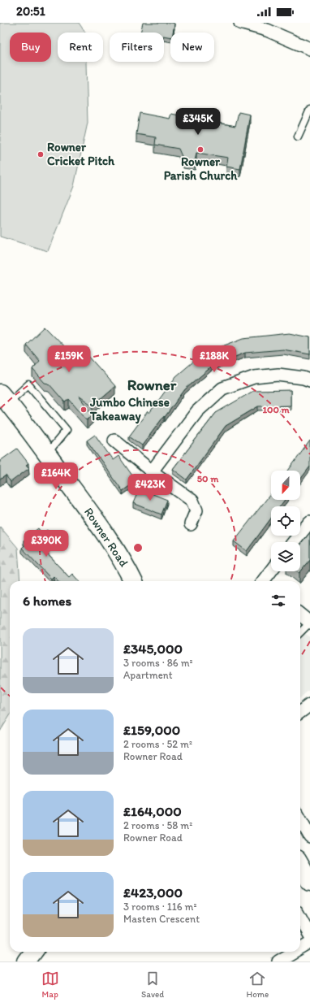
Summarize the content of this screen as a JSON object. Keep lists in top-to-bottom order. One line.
{"streets":{"main road":["Rowner Road"]},"districts":["Rowner"],"places":["Rowner Parish Church","Rowner Cricket Pitch","Jumbo Chinese Takeaway"],"north":"bottom","page":{"status":"20:51","chip":["Buy","Rent","Filters","New"],"price":["£345K","£159K","£188K","£164K","£423K","£390K"],"heading":"6 homes","list":[{"name":"£345,000","note":"3 rooms · 86 m² · Apartment"},{"name":"£159,000","note":"2 rooms · 52 m² · Rowner Road"},{"name":"£164,000","note":"2 rooms · 58 m² · Rowner Road"},{"name":"£423,000","note":"3 rooms · 116 m² · Masten Crescent"}],"tabs":["Map","Saved","Home"]},"rings":["100 m","50 m"]}
